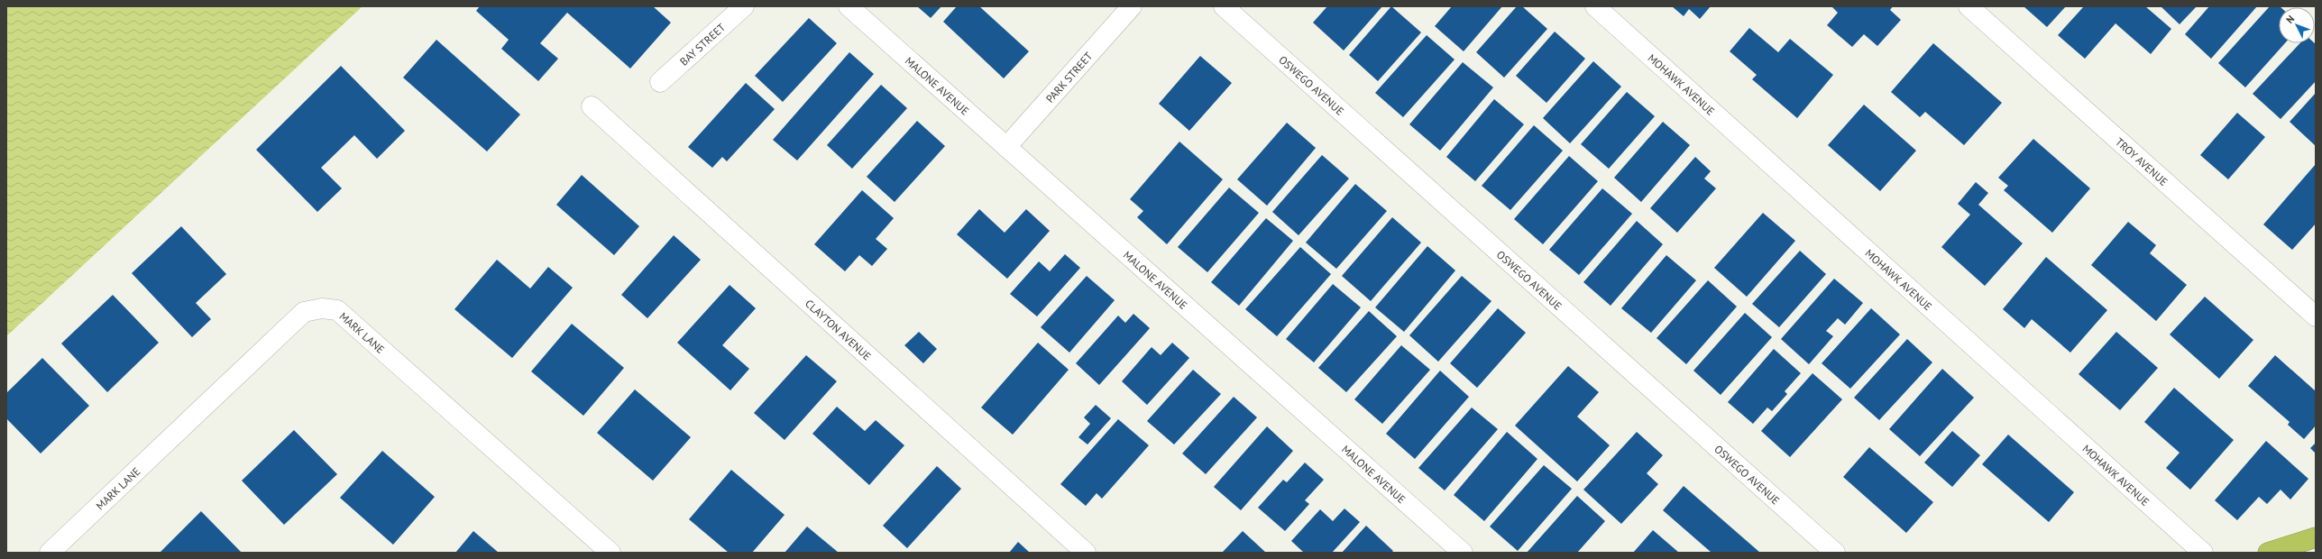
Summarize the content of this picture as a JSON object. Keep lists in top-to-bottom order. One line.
{"streets":{"street":["BAY STREET","PARK STREET","MOHAWK AVENUE","OSWEGO AVENUE","MALONE AVENUE","TROY AVENUE","CLAYTON AVENUE","MARK LANE"]},"crossings":[["PARK STREET","MALONE AVENUE"]],"north":"top left"}
